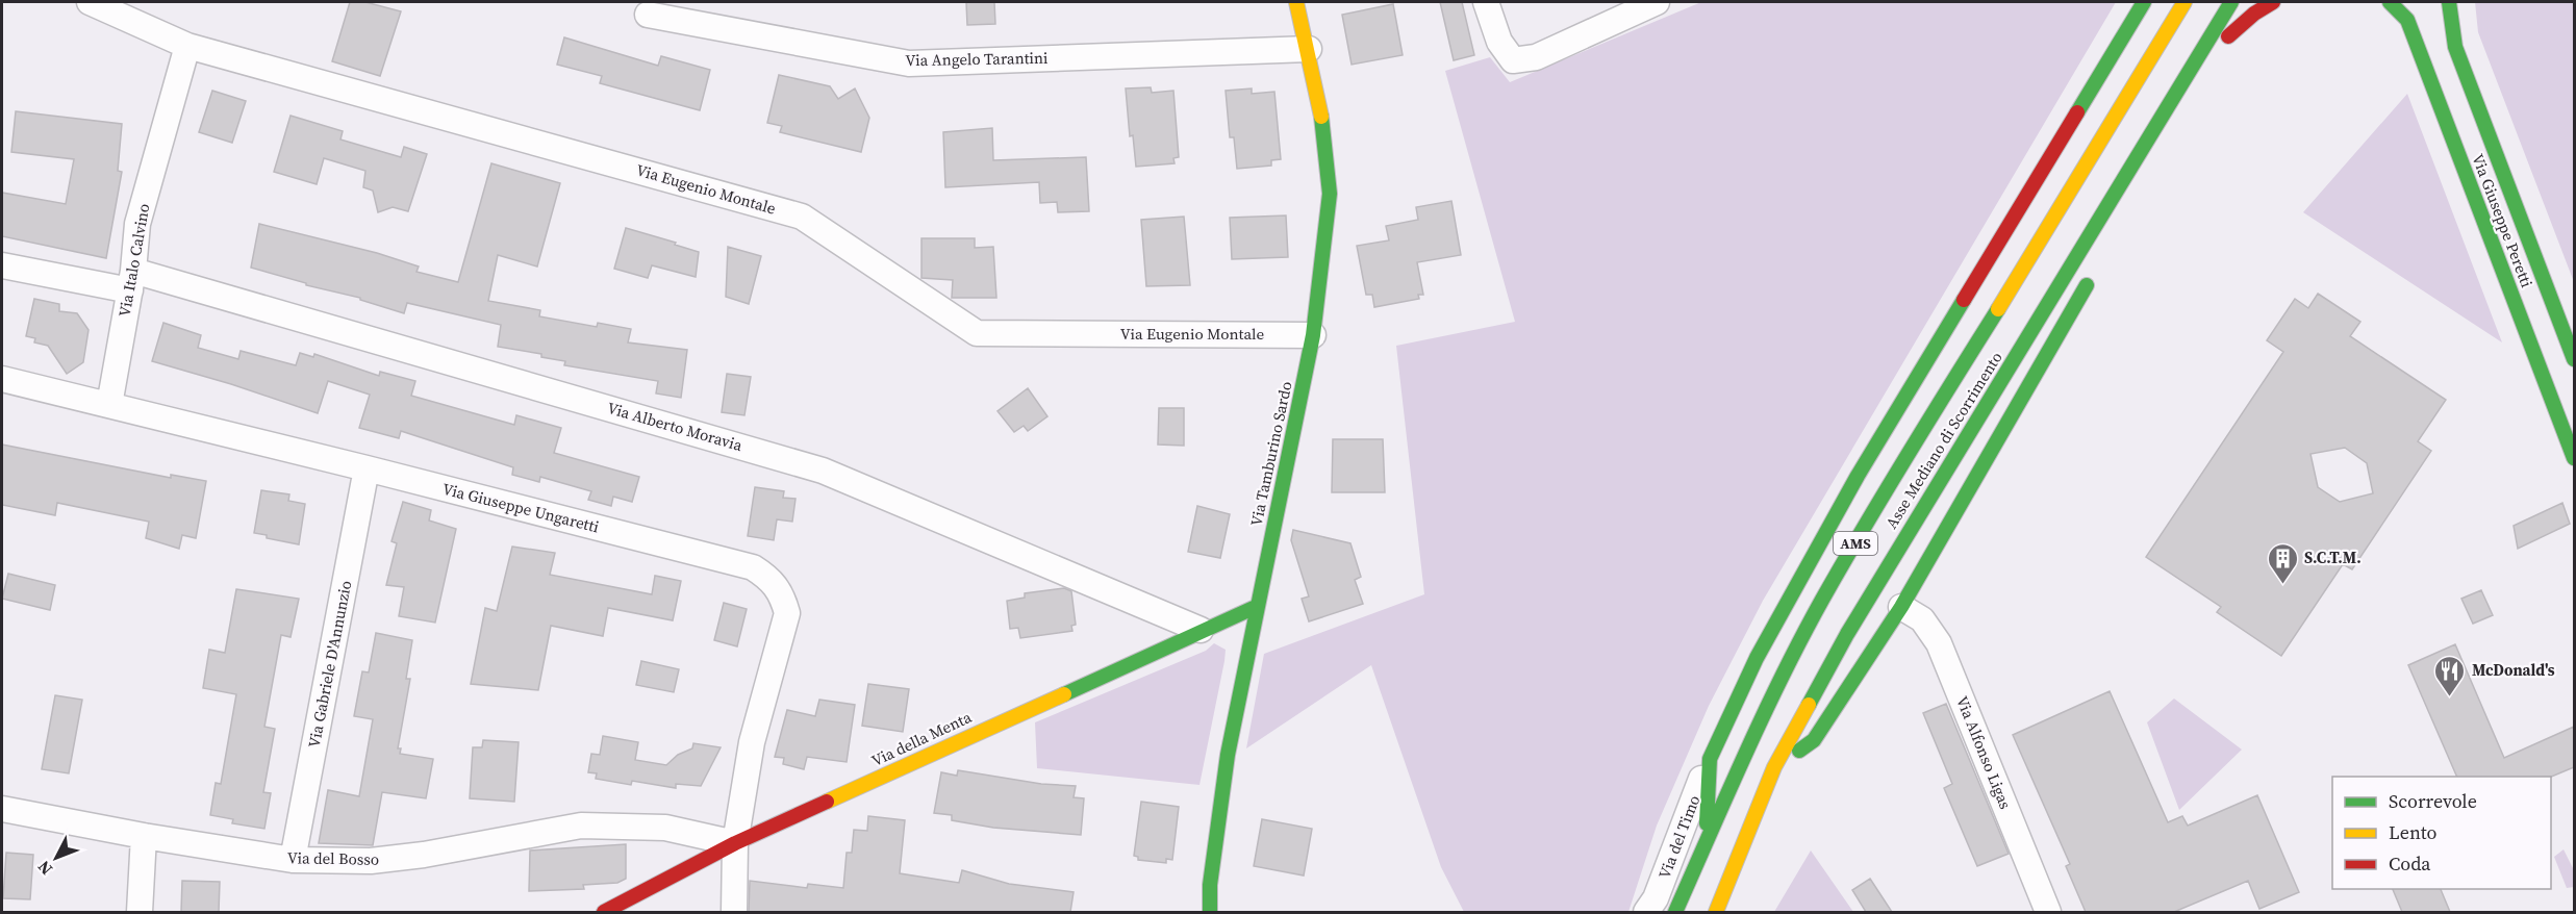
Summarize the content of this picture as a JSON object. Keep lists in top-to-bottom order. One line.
{"streets":{"main road":["Via Giuseppe Peretti","Asse Mediano di Scorrimento","Via Tamburino Sardo","AMS","Via della Menta"],"street":["Via Angelo Tarantini","Via Eugenio Montale","Via Italo Calvino","Via Alberto Moravia","Via Giuseppe Ungaretti","Via Gabriele D'Annunzio","Via Alfonso Ligas","Via del Timo","Via del Bosso"]},"crossings":[["Via Angelo Tarantini","Via Tamburino Sardo"],["Via Eugenio Montale","Via Italo Calvino"],["Via Eugenio Montale","Via Tamburino Sardo"],["Via Italo Calvino","Via Alberto Moravia"],["Via Italo Calvino","Via Giuseppe Ungaretti"],["Via Alberto Moravia","Via della Menta"],["Via Tamburino Sardo","Via della Menta"],["Via Giuseppe Ungaretti","Via Gabriele D'Annunzio"],["Via Giuseppe Ungaretti","Via della Menta"],["Via Giuseppe Ungaretti","Via del Bosso"],["Via Gabriele D'Annunzio","Via del Bosso"],["Via della Menta","Via del Bosso"]],"places":{"building":["S.C.T.M."],"restaurant":["McDonald's"]},"legend":["Scorrevole","Lento","Coda"],"north":"bottom left"}
